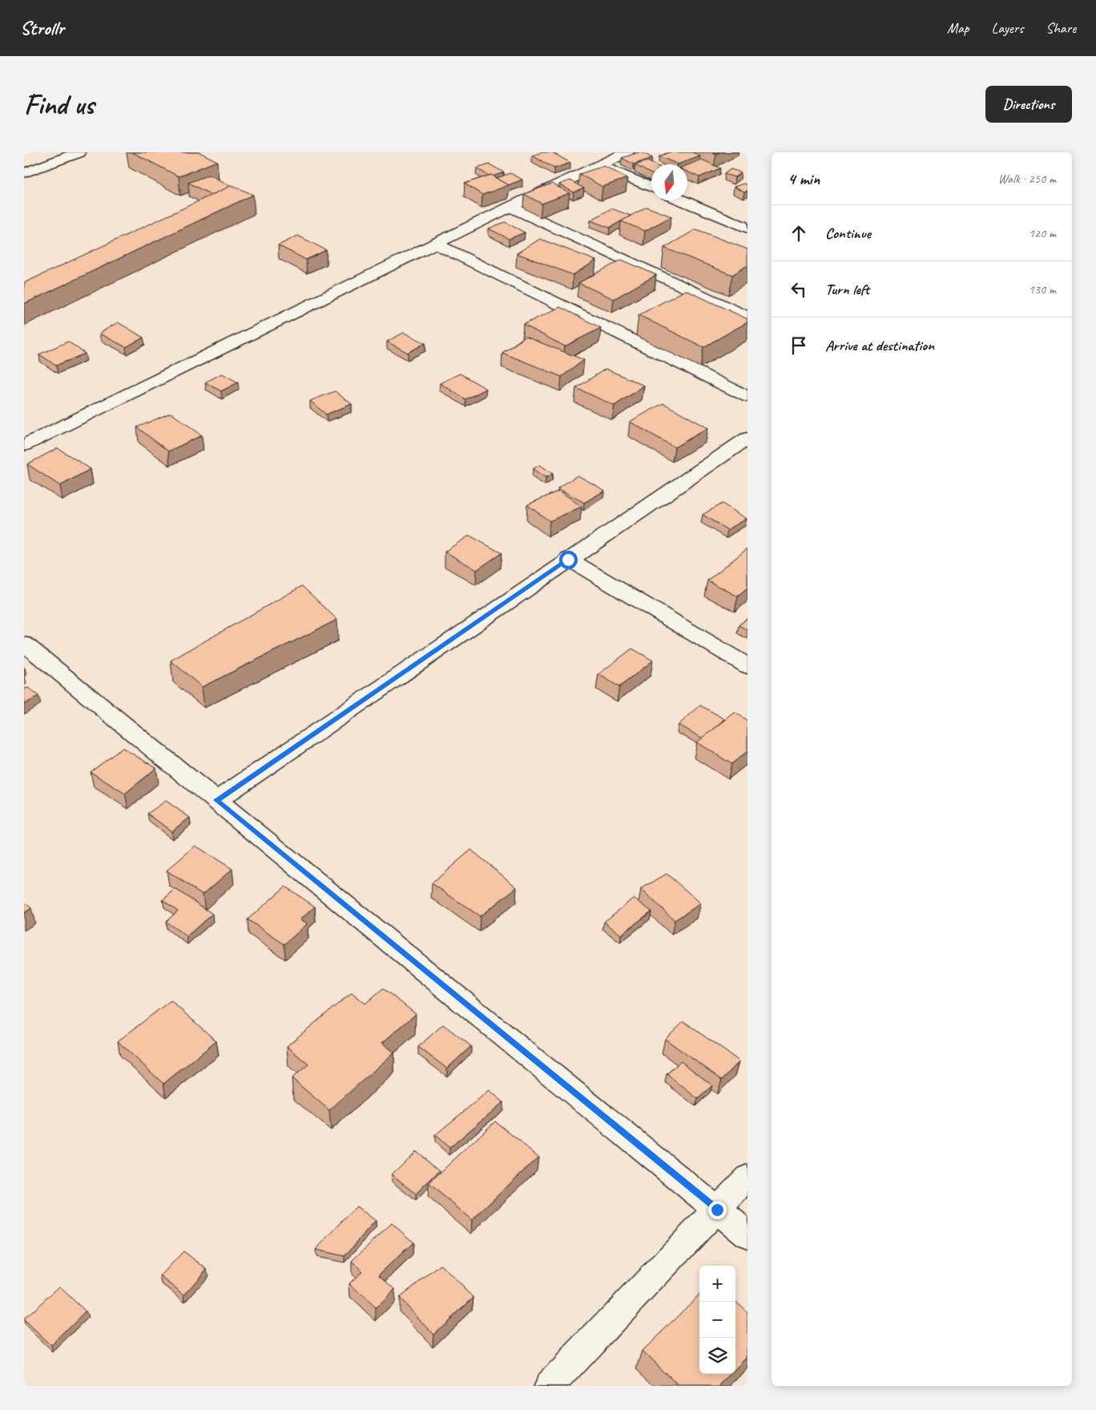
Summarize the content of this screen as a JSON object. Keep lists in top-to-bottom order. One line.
{"north":"bottom","page":{"header":"Strollr","nav":["Map","Layers","Share"],"buttons":"Directions","title":"Find us","heading":["4 min","Walk · 250 m"],"list":[["Continue","120 m"],["Turn left","130 m"],"Arrive at destination"],"map_buttons":["+","−"]}}
